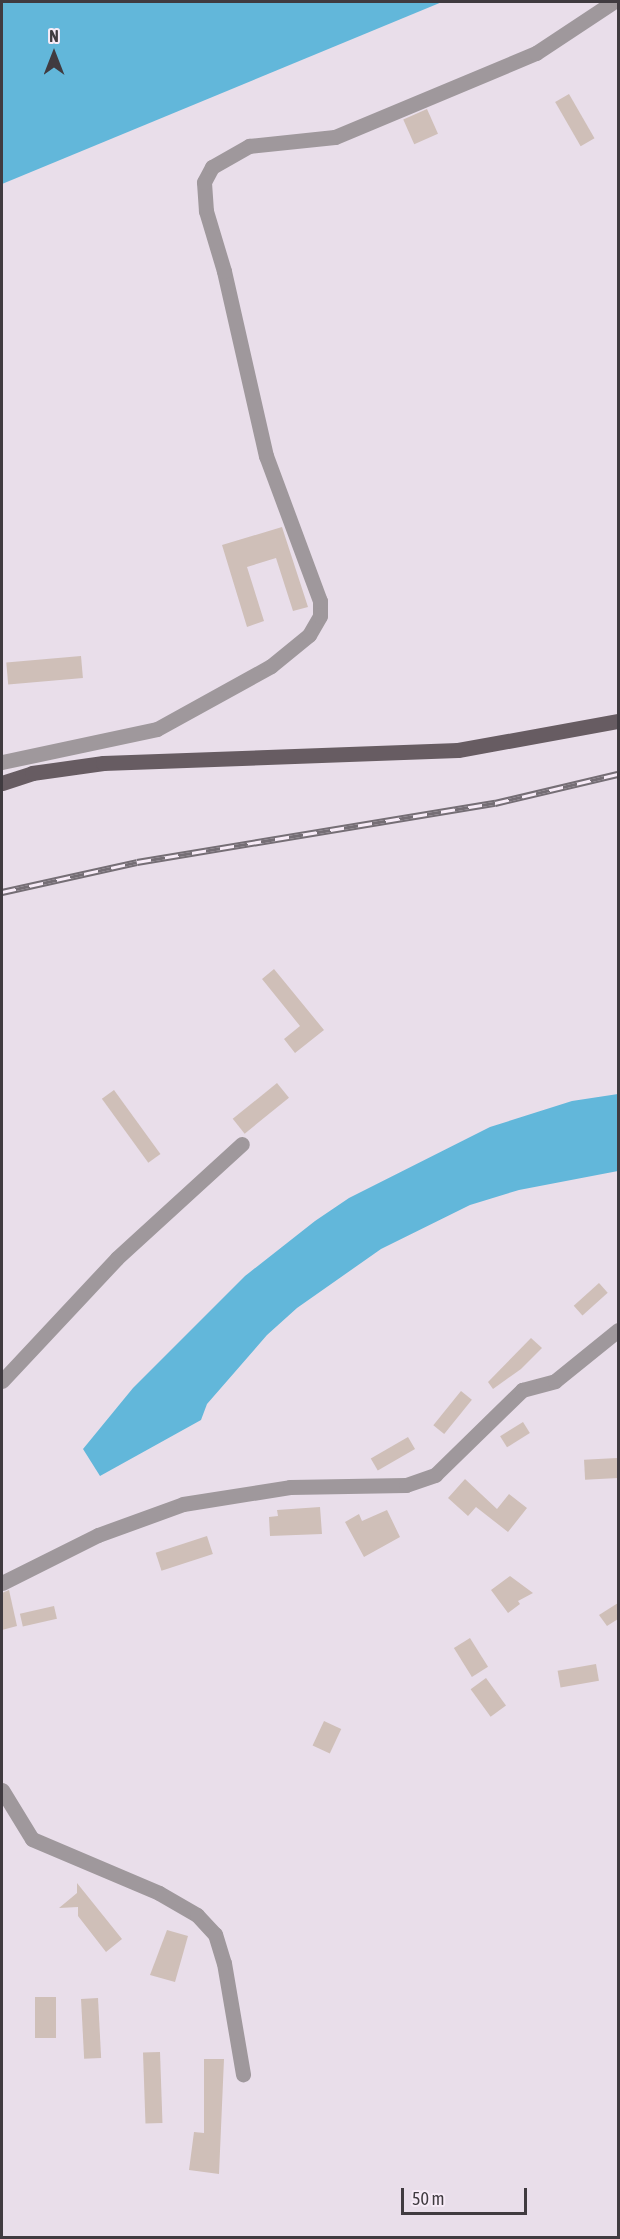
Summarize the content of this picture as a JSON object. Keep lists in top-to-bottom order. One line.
{"scale_bar":"50 m","north":"top"}
